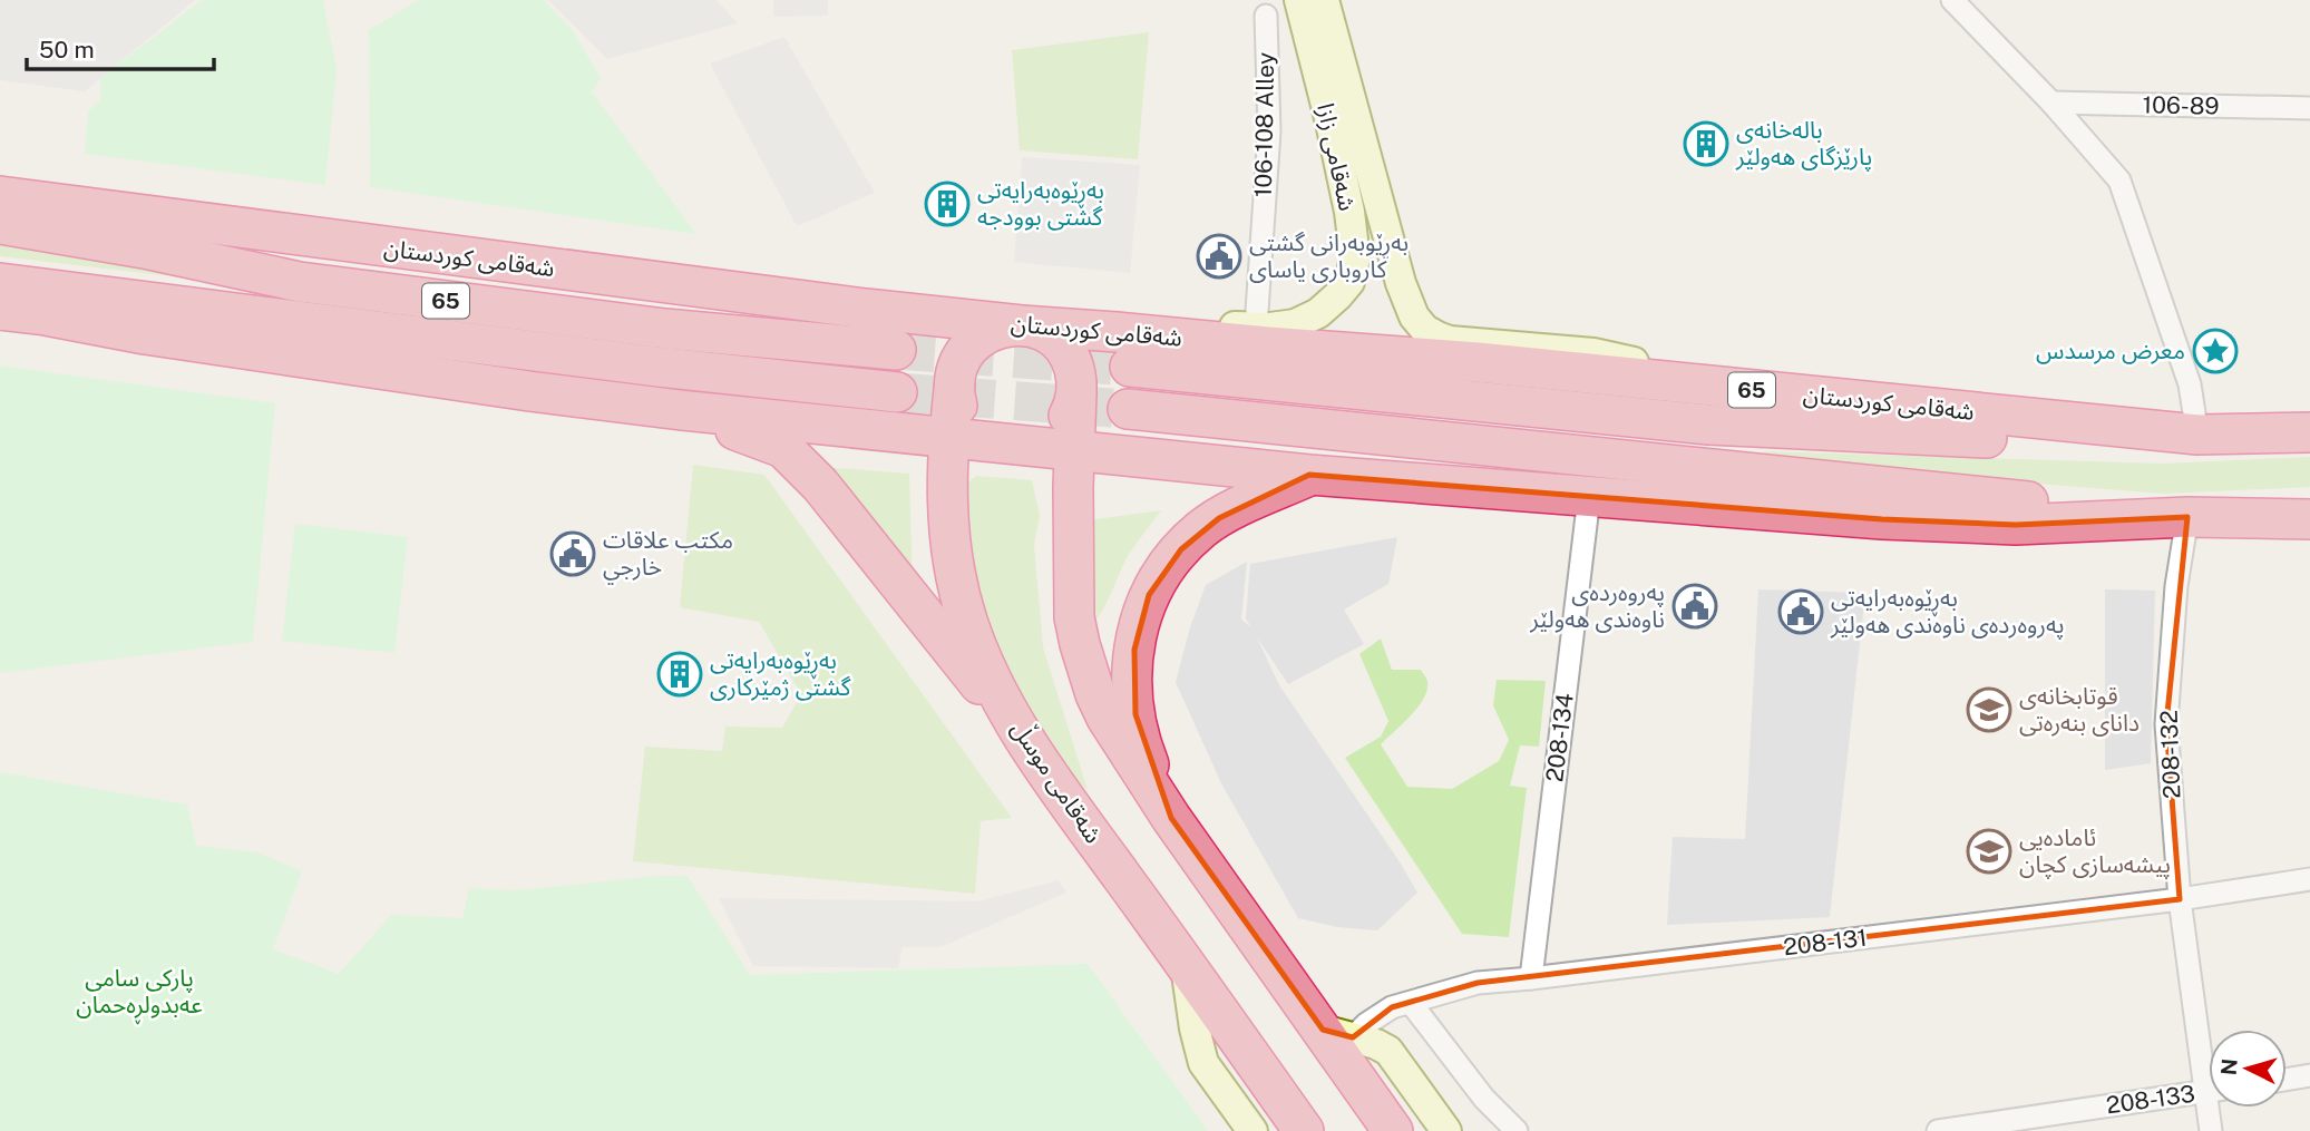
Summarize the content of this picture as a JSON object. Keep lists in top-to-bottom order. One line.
{"streets":{"highway":["شەقامی کوردستان","65","شەقامی موسڵ"],"street":["106-89","106-108 Alley","شەقامی زازا","208-134","208-132","208-131","208-133"]},"crossings":[["106-108 Alley","شەقامی زازا"],["شەقامی زازا","شەقامی کوردستان"],["شەقامی کوردستان","شەقامی موسڵ"],["208-134","208-131"],["208-132","208-131"]],"parks":["پارکی سامی عەبدولڕەحمان"],"places":{"building":["بالەخانەی پارێزگای هەولێر","بەڕێوەبەرایەتی گشتی بوودجە","بەڕێوەبەرایەتی گشتی ژمێركاری"],"public building":["بەڕێوبەرانی گشتی کاروباری یاسای","مكتب علاقات خارجي","پەروەردەی ناوەندی هەولێر","بەڕێوەبەرایەتی پەروەردەی ناوەندی هەولێر"],"place":["معرض مرسدس"],"school or university":["قوتابخانەی دانای بنەرەتی","ئامادەیی پیشەسازی کچان"]},"scale_bar":"50 m","north":"left"}
